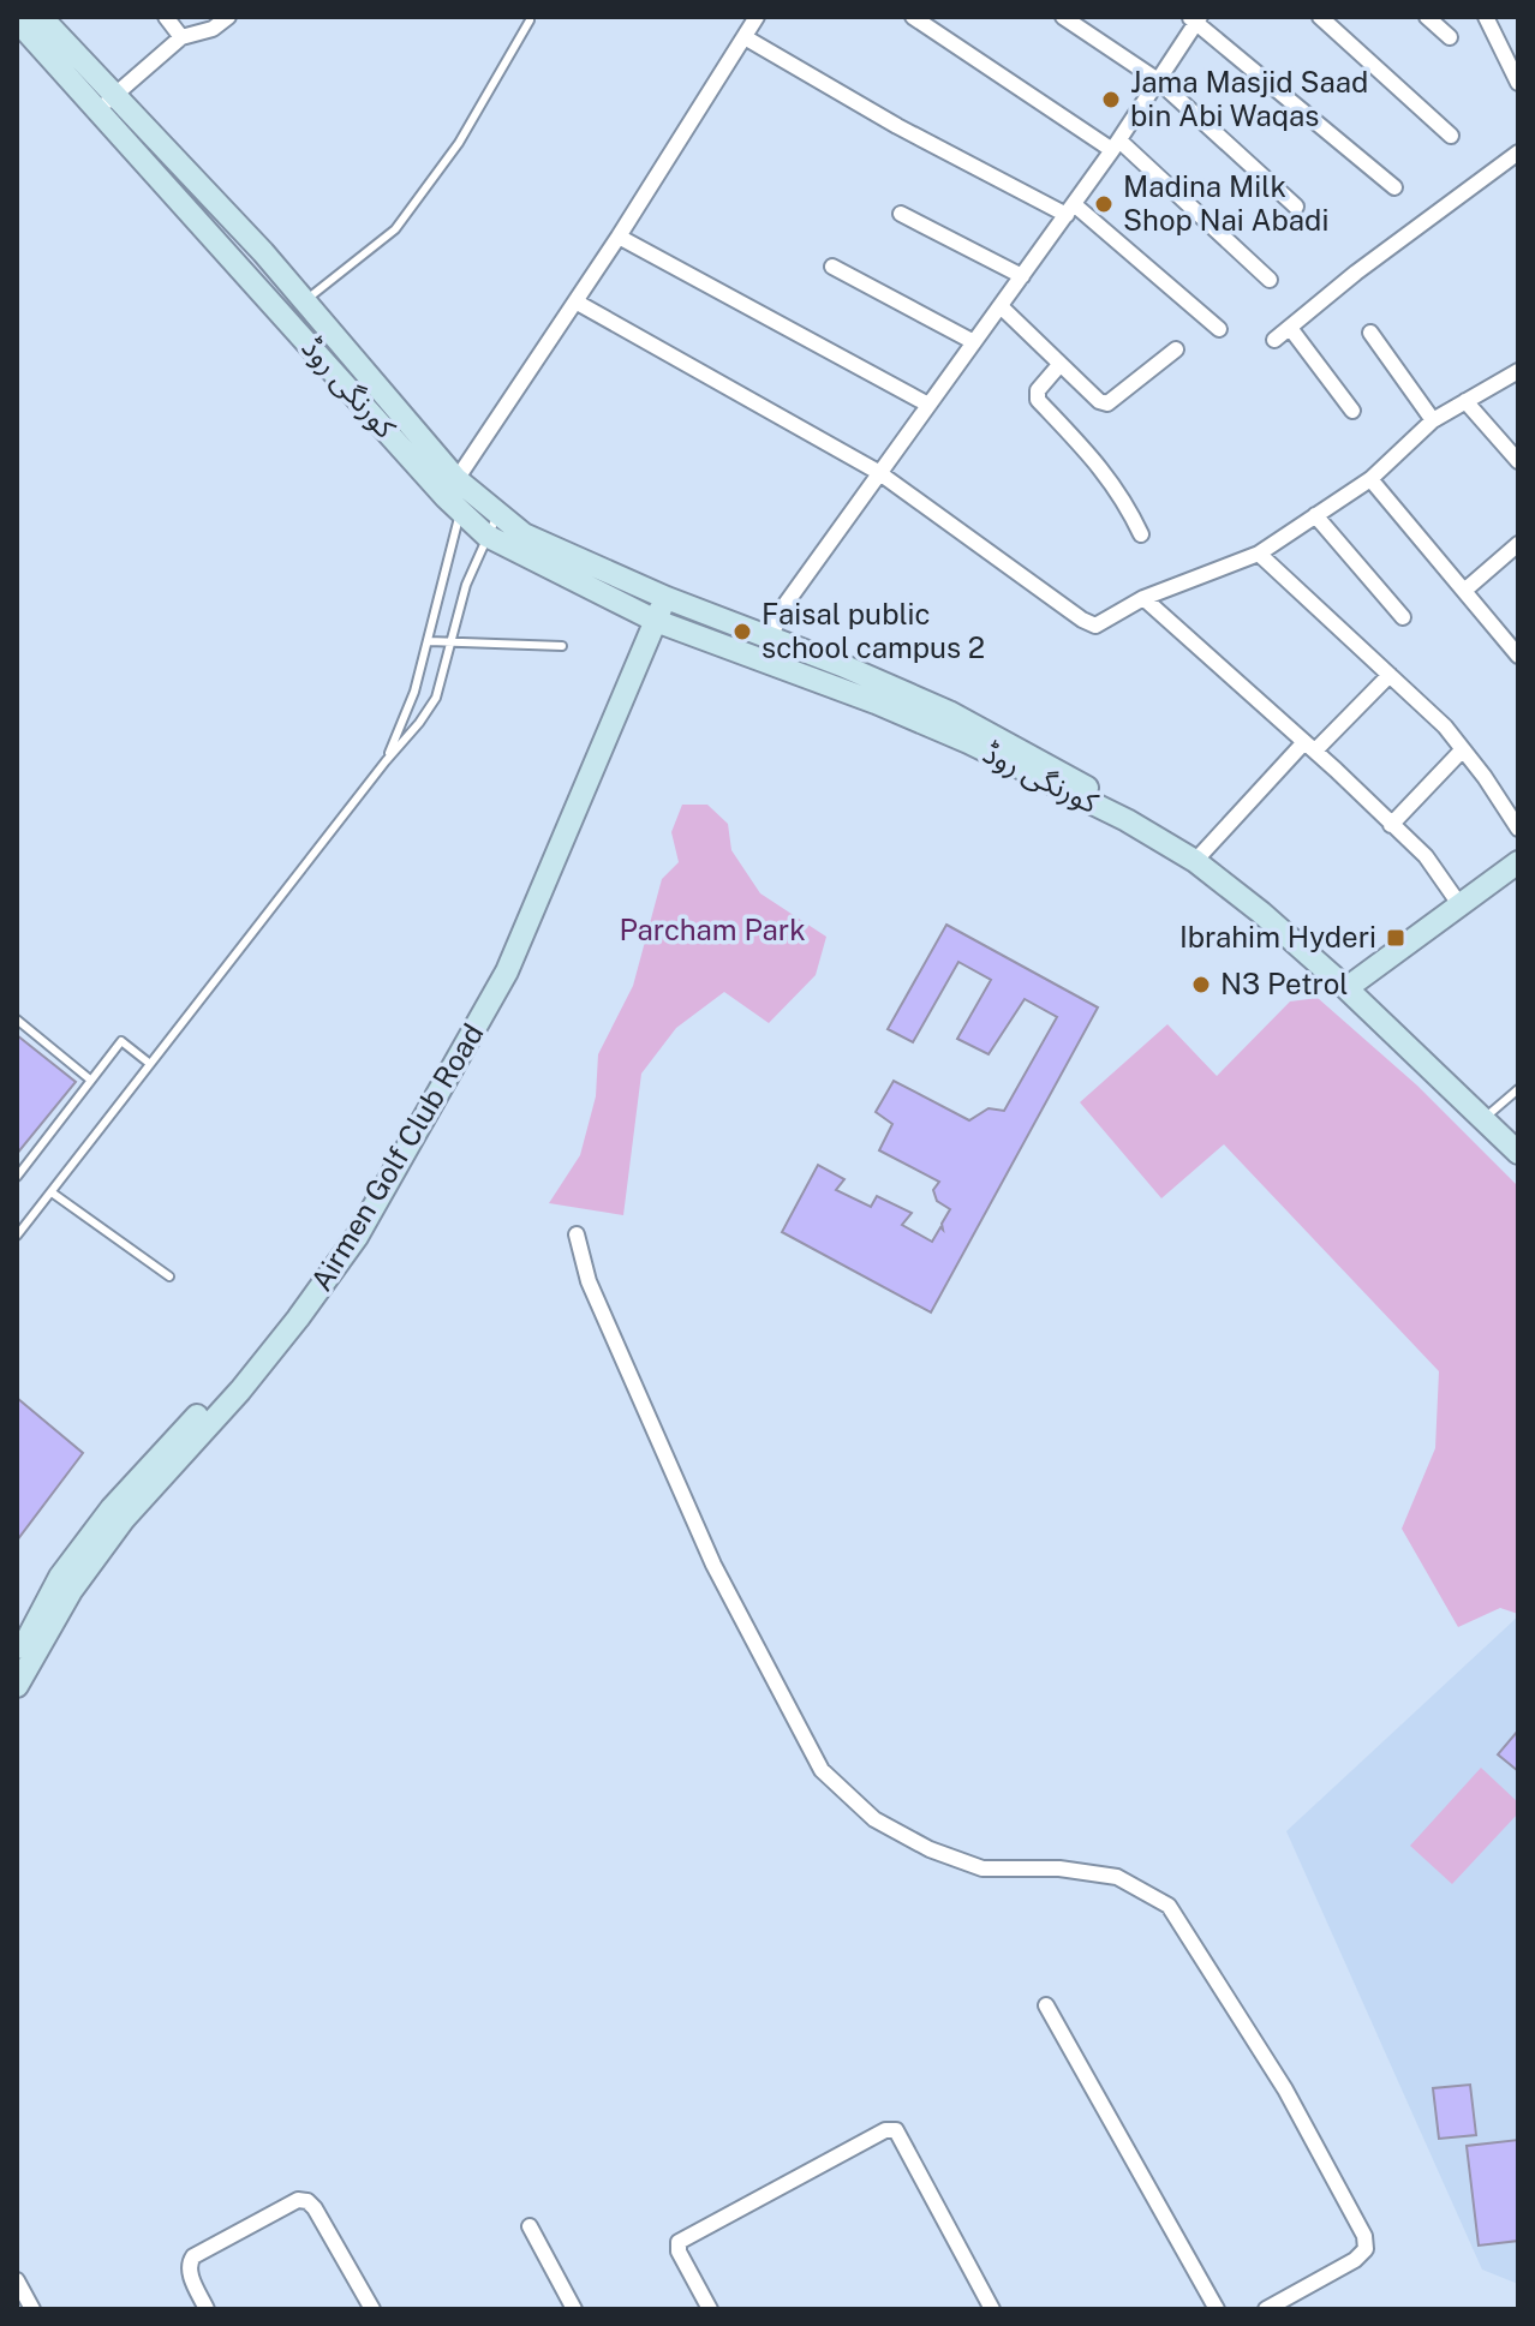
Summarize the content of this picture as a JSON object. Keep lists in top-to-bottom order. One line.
{"streets":{"main road":["کورنگی روڈ","Airmen Golf Club Road"]},"crossings":[["کورنگی روڈ","Airmen Golf Club Road"]],"parks":["Parcham Park"],"places":{"other":["Jama Masjid Saad bin Abi Waqas","Madina Milk Shop Nai Abadi","Faisal public school campus 2","N3 Petrol"],"transit":["Ibrahim Hyderi"]}}
